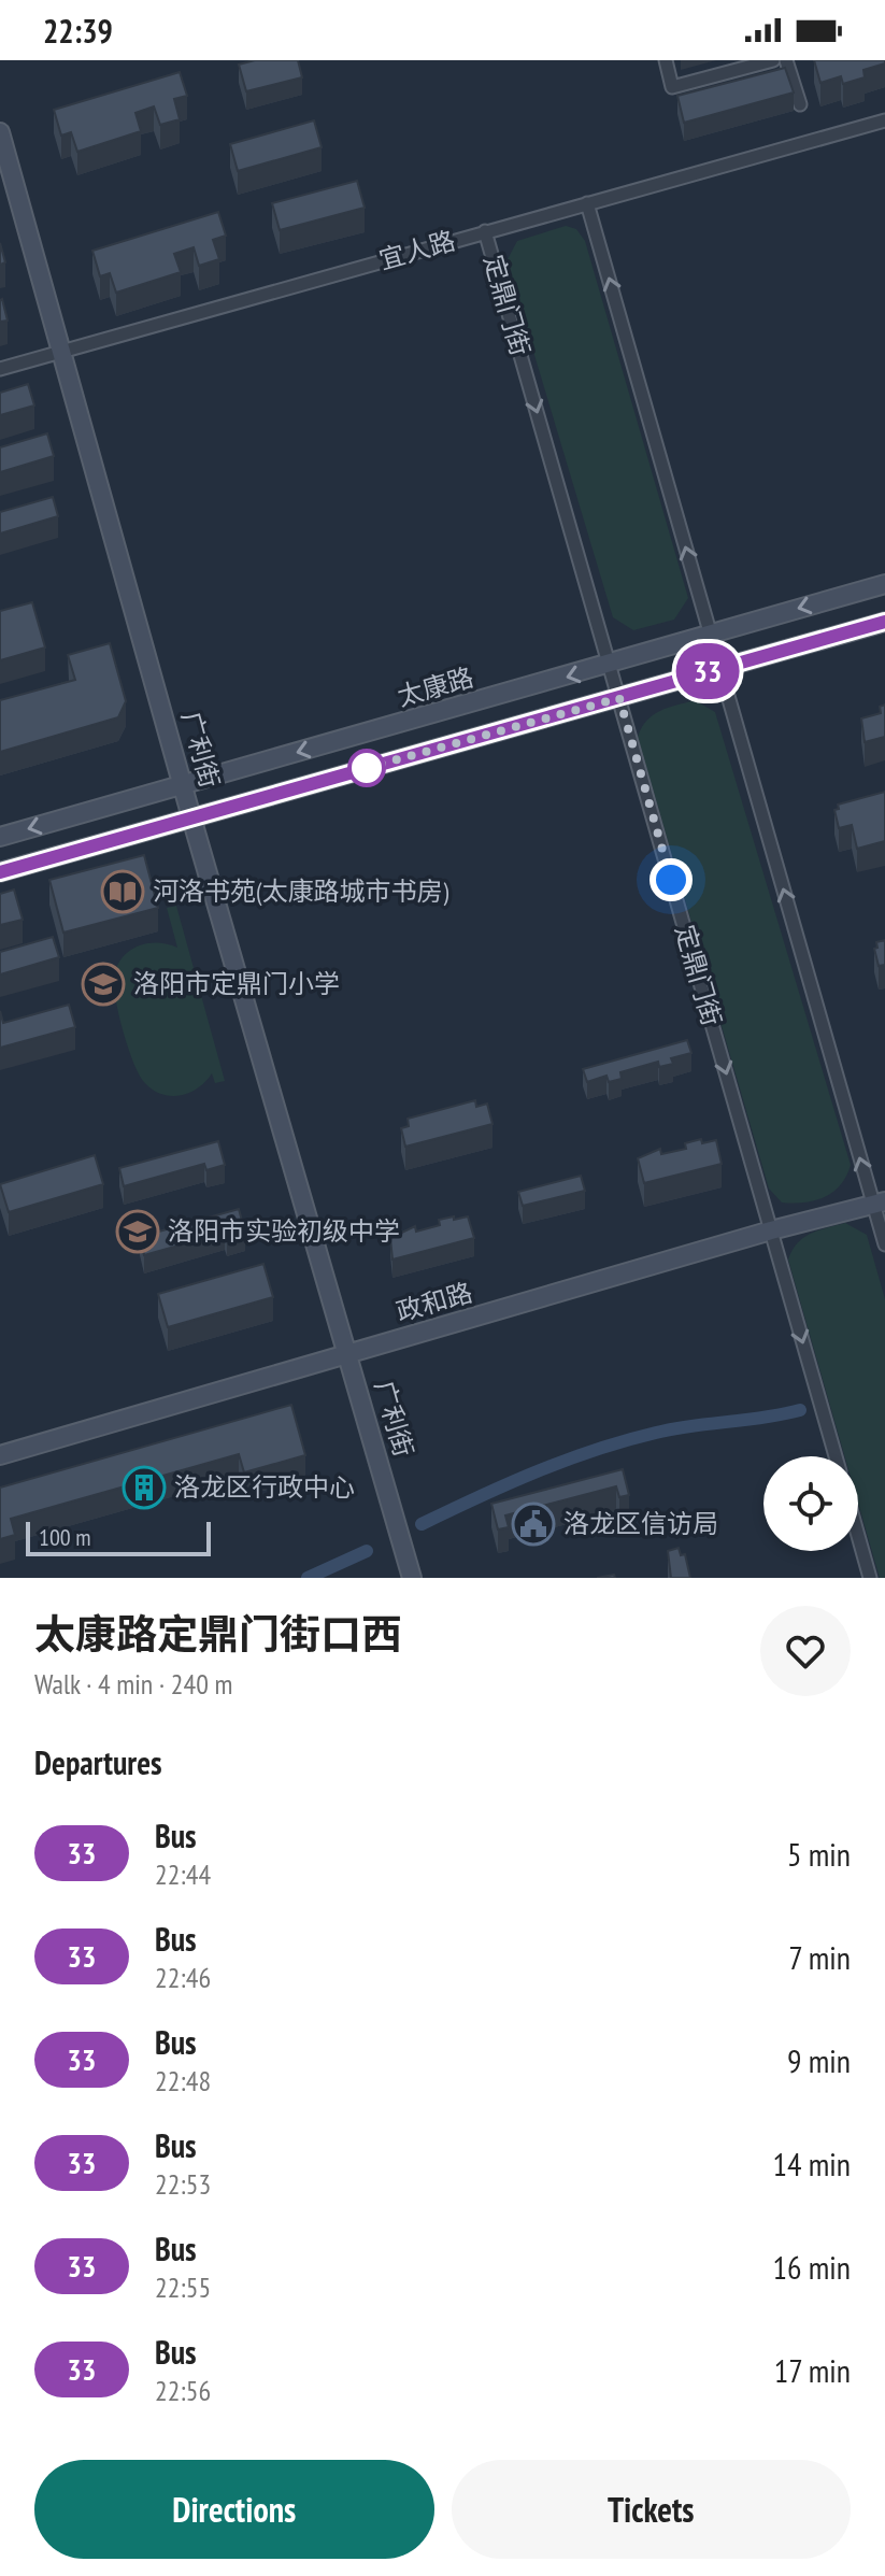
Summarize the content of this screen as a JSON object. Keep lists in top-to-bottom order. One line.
{"streets":{"street":["宜人路","定鼎门街","太康路","广利街","政和路"]},"crossings":[["宜人路","定鼎门街"],["宜人路","广利街"],["定鼎门街","太康路"],["定鼎门街","政和路"],["太康路","广利街"],["广利街","政和路"]],"one_way":["定鼎门街"],"places":{"library":["河洛书苑(太康路城市书房)"],"school or university":["洛阳市定鼎门小学","洛阳市实验初级中学"],"building":["洛龙区行政中心"],"public building":["洛龙区信访局"]},"lines":["bus line 33"],"scale_bar":"100 m","page":{"status":"22:39","on_map":"33","scale":"100 m","heading":[["太康路定鼎门街口西","Walk · 4 min · 240 m"],"Departures"],"list":[{"mark":"33","name":"Bus","note":"22:44","value":"5 min"},{"mark":"33","name":"Bus","note":"22:46","value":"7 min"},{"mark":"33","name":"Bus","note":"22:48","value":"9 min"},{"mark":"33","name":"Bus","note":"22:53","value":"14 min"},{"mark":"33","name":"Bus","note":"22:55","value":"16 min"},{"mark":"33","name":"Bus","note":"22:56","value":"17 min"}],"buttons":["Directions","Tickets"]}}
